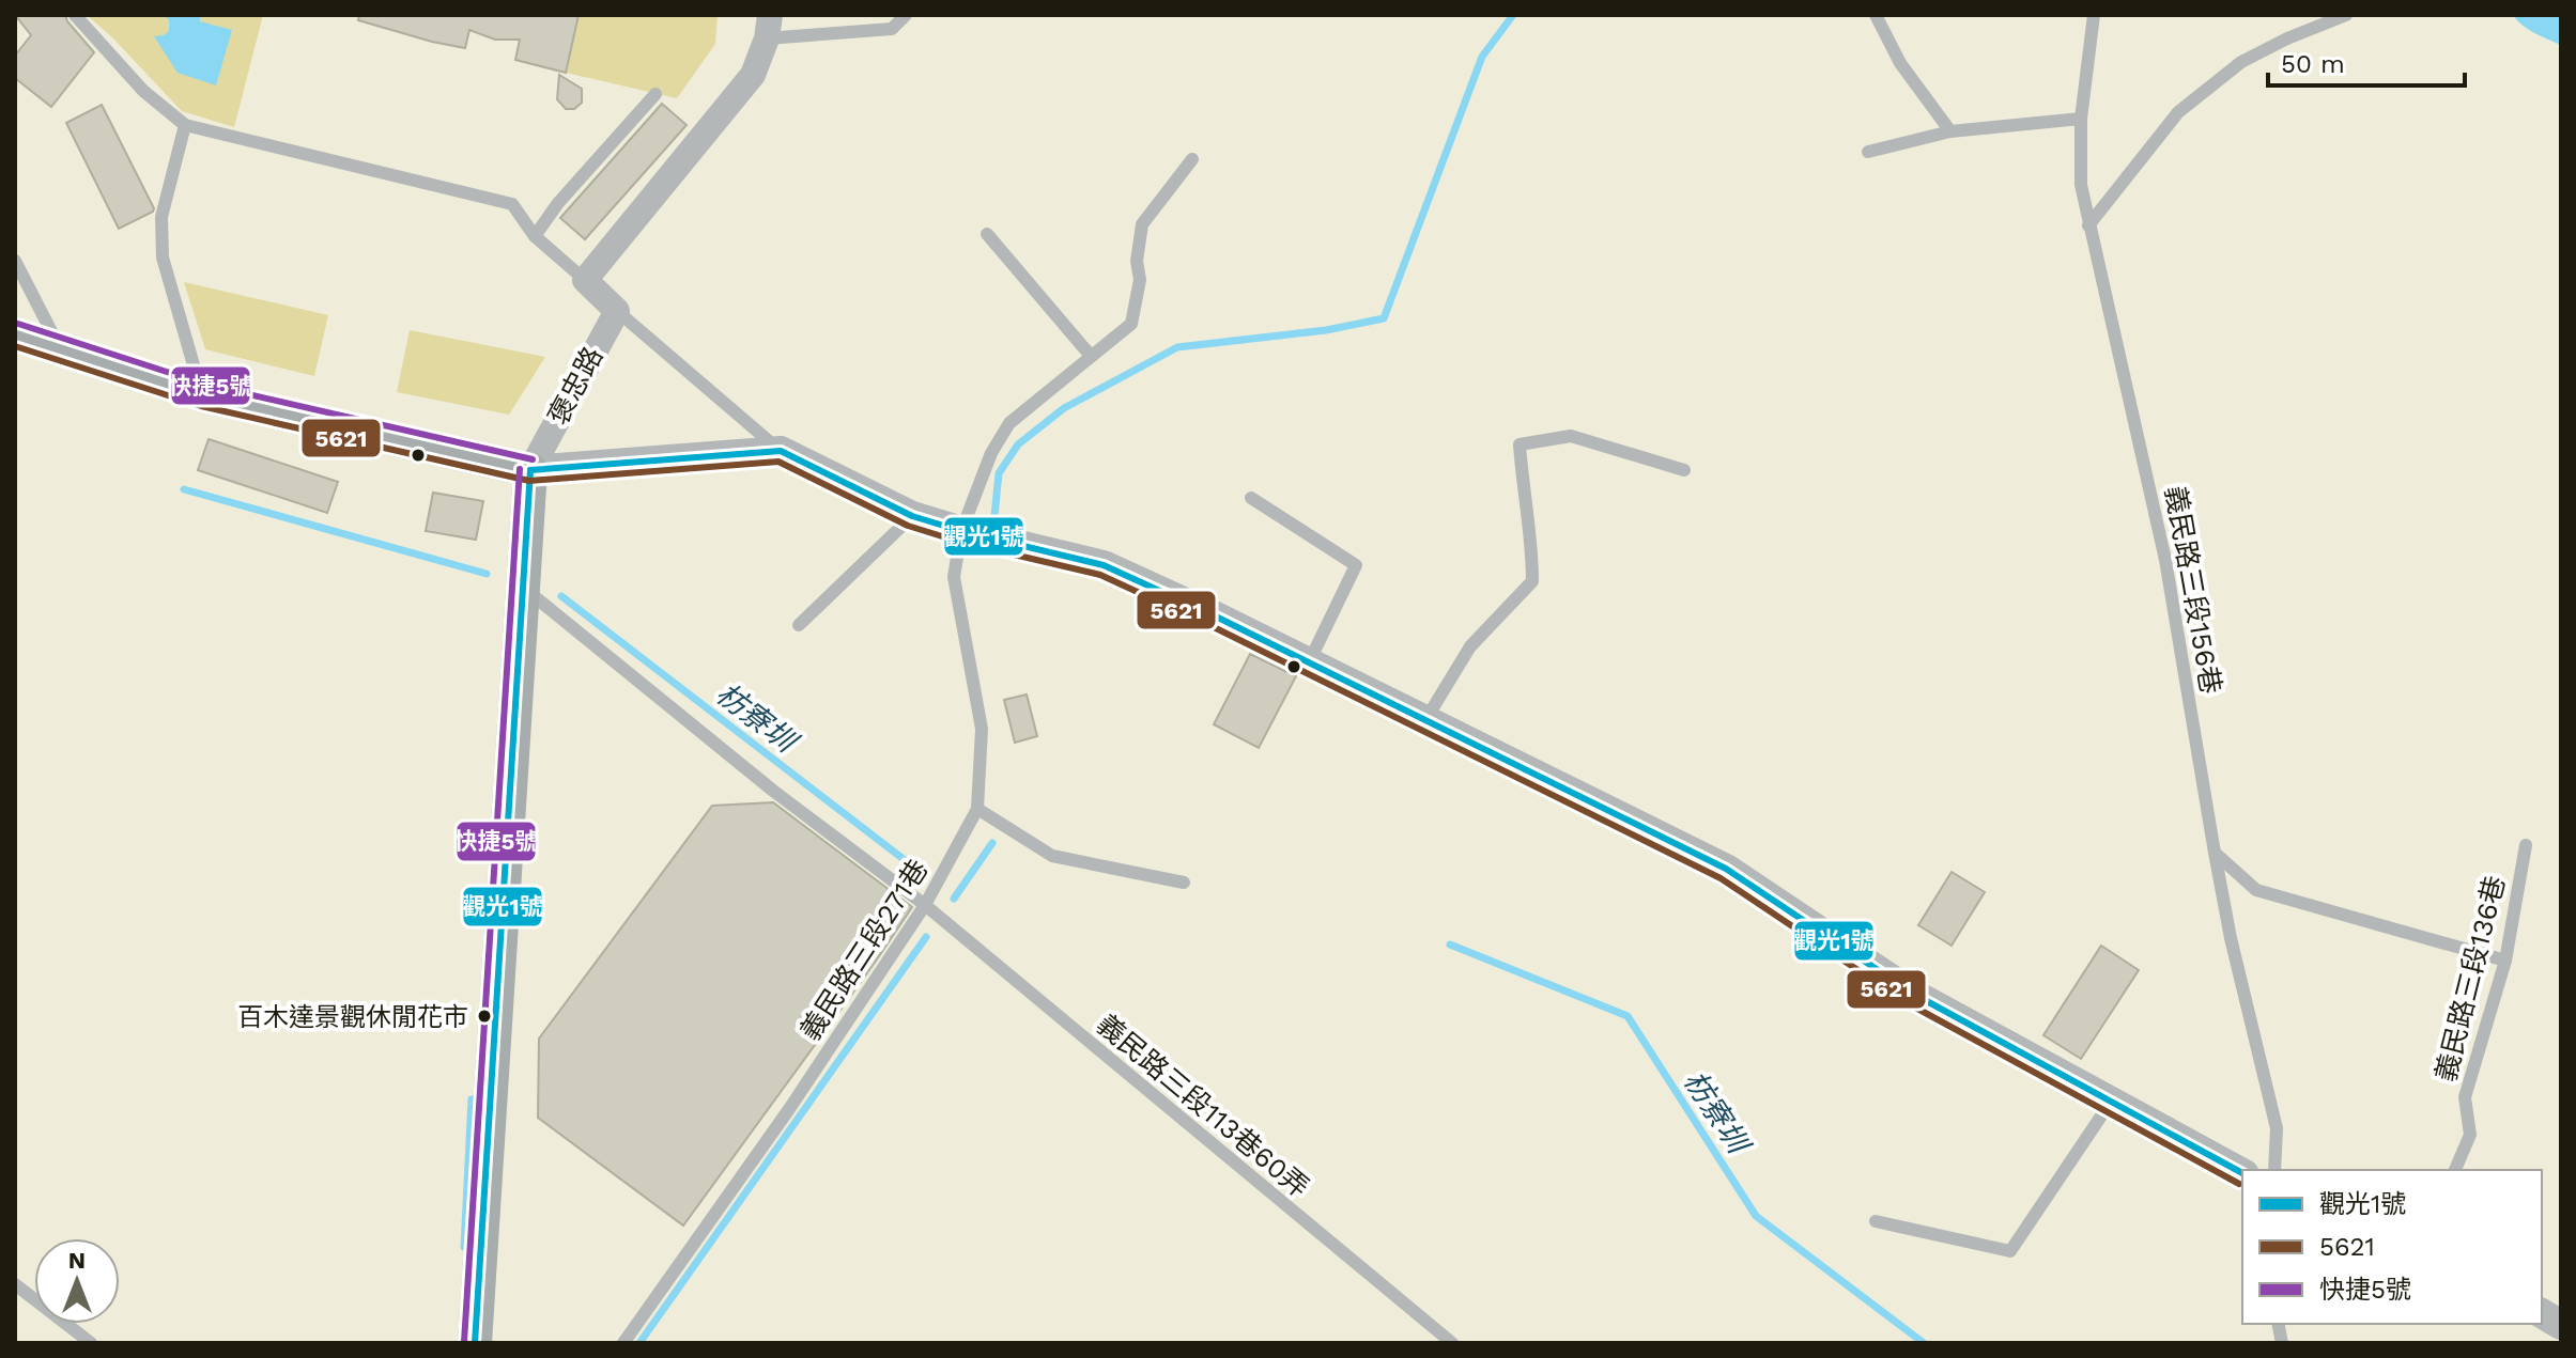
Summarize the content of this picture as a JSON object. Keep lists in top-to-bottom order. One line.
{"streets":{"main road":["褒忠路"],"lane":["義民路三段156巷","義民路三段271巷","義民路三段136巷","義民路三段113巷60弄"]},"crossings":[["褒忠路","義民路三段113巷60弄"],["義民路三段271巷","義民路三段113巷60弄"]],"water":["枋寮圳"],"places":["百木達景觀休閒花市"],"lines":["transit line 快捷5號","transit line 5621","transit line 觀光1號"],"legend":["觀光1號","5621","快捷5號"],"scale_bar":"50 m","north":"top"}
